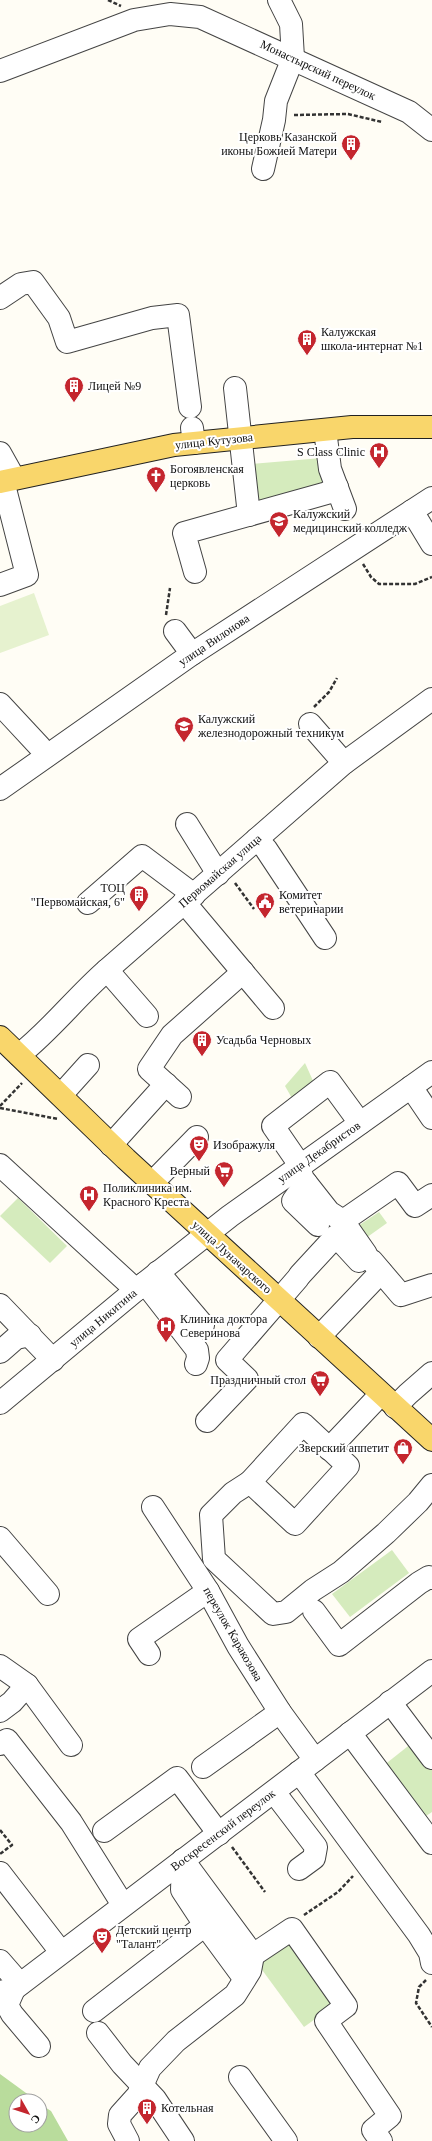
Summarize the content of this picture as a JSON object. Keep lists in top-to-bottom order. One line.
{"streets":{"main road":["улица Кутузова","улица Луначарского"],"street":["Монастырский переулок","улица Вилонова","Первомайская улица","улица Декабристов","улица Никитина","переулок Каракозова","Воскресенский переулок"]},"crossings":[["Первомайская улица","улица Луначарского"],["улица Декабристов","улица Луначарского"],["улица Декабристов","улица Никитина"],["улица Луначарского","улица Никитина"],["переулок Каракозова","Воскресенский переулок"]],"places":{"building":["Церковь Казанской иконы Божией Матери","Калужская школа-интернат №1","Лицей №9","ТОЦ \"Первомайская, 6\"","Усадьба Черновых","Котельная"],"hospital":["S Class Clinic","Поликлиника им. Красного Креста","Клиника доктора Северинова"],"church":["Богоявленская церковь"],"school or university":["Калужский медицинский колледж","Калужский железнодорожный техникум"],"public building":["Комитет ветеринарии"],"theatre":["Изображуля","Детский центр \"Талант\""],"supermarket":["Верный","Праздничный стол"],"shop":["Зверский аппетит"]},"north":"bottom right"}
